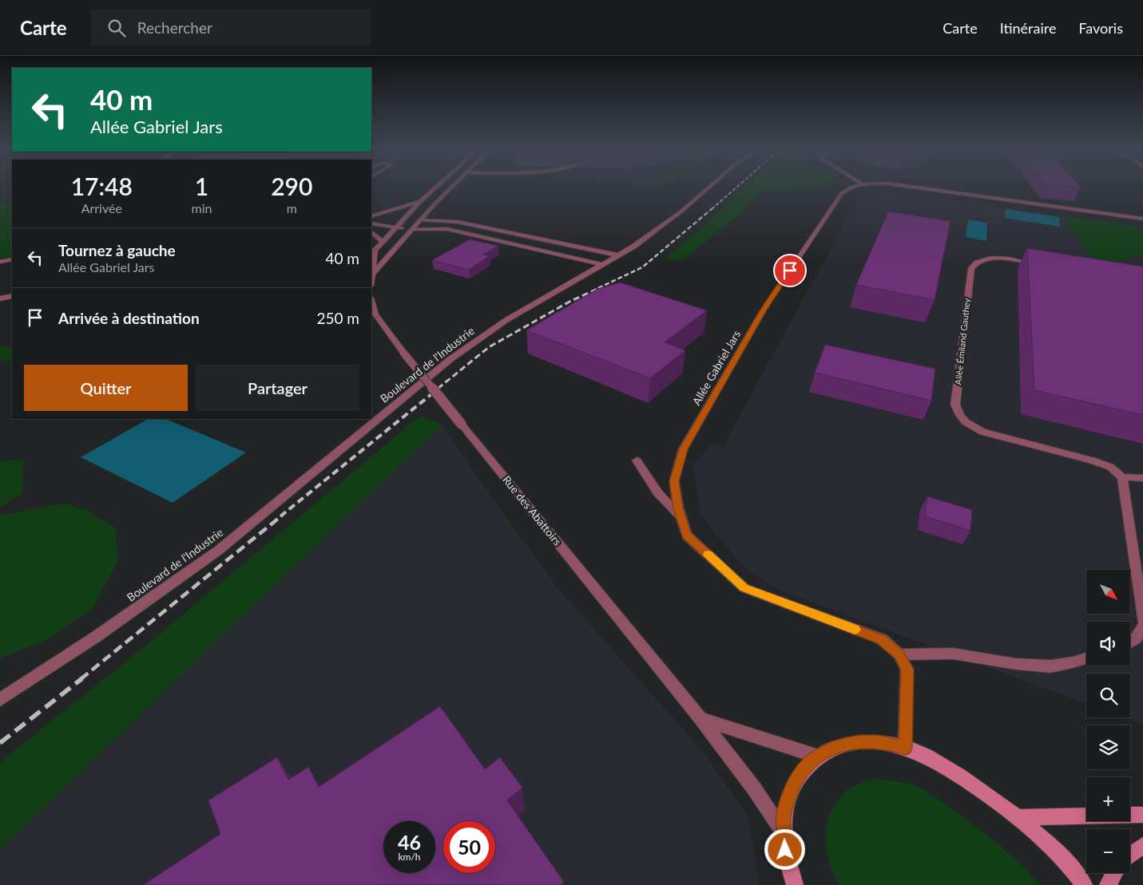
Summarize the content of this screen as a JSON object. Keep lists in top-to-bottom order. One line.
{"streets":{"street":["Allée Émiland Gauthey","Boulevard de l'Industrie","Allée Gabriel Jars","Rue des Abattoirs"]},"north":"bottom right","page":{"header":"Carte","search":"Rechercher","nav":["Carte","Itinéraire","Favoris"],"turn":["40 m","Allée Gabriel Jars"],"eta":["17:48","Arrivée","1","min","290","m"],"list":[{"name":"Tournez à gauche","note":"Allée Gabriel Jars","value":"40 m"},{"name":"Arrivée à destination","value":"250 m"}],"buttons":["Quitter","Partager"],"map_buttons":["+","−"],"speed":"46 km/h","limit":"50"}}
